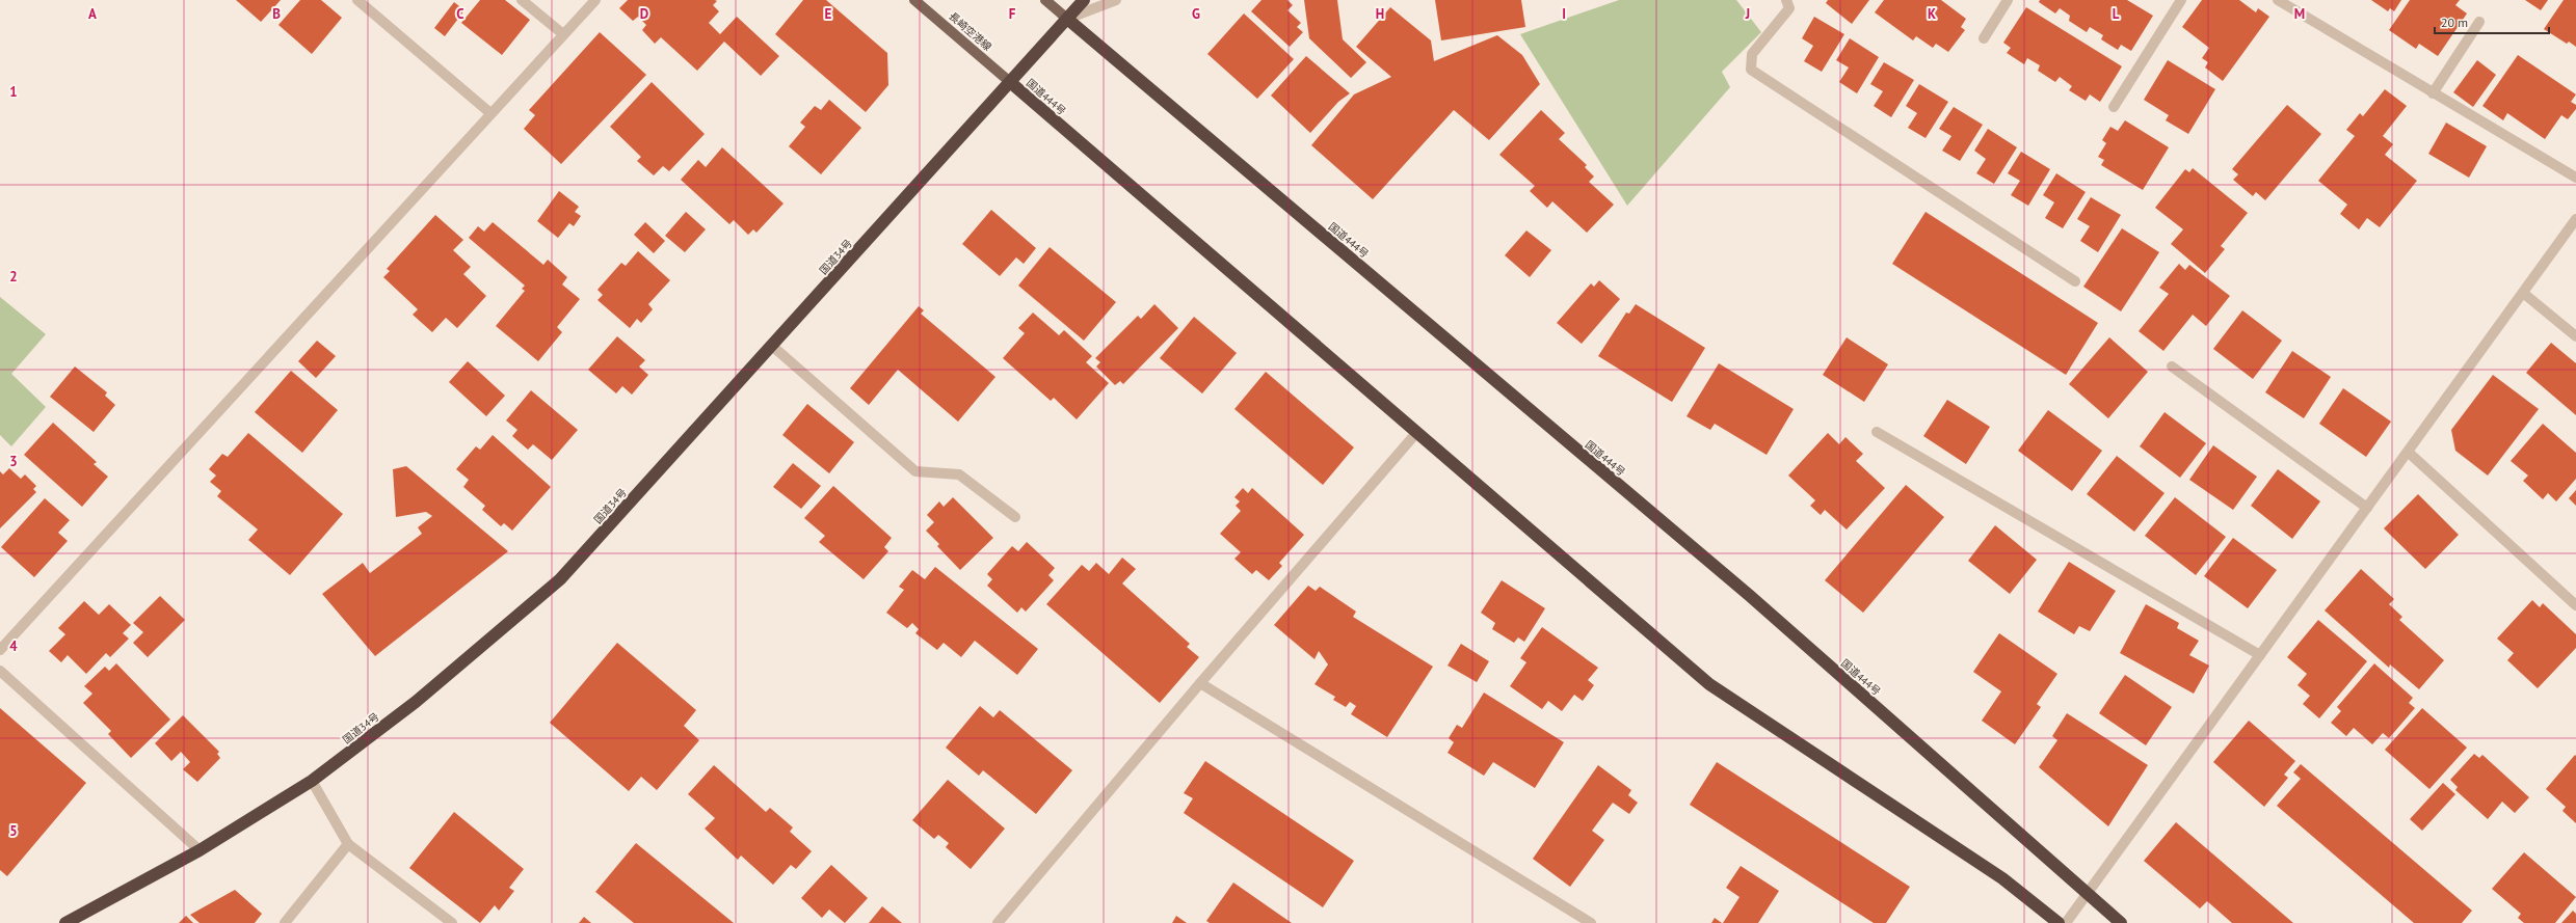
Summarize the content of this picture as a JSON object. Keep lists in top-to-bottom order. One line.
{"streets":{"highway":["国道444号","国道34号"],"main road":["長崎空港線"]},"crossings":[["長崎空港線","国道444号"],["長崎空港線","国道34号"],["国道444号","国道34号"]],"scale_bar":"20 m","grid":{"columns":["A","B","C","D","E","F","G","H","I","J","K","L","M"],"rows":["1","2","3","4","5"]}}
